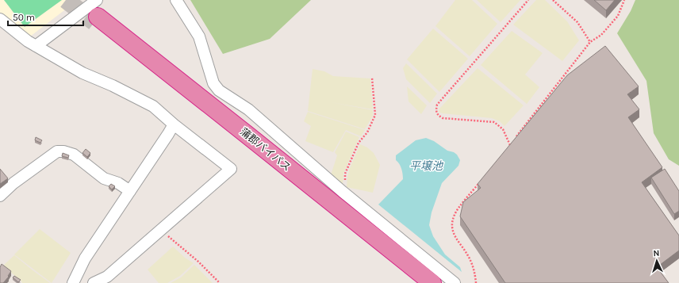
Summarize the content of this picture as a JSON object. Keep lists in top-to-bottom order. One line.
{"streets":{"highway":["蒲郡バイパス"]},"water":["平壌池"],"scale_bar":"50 m","north":"top"}
